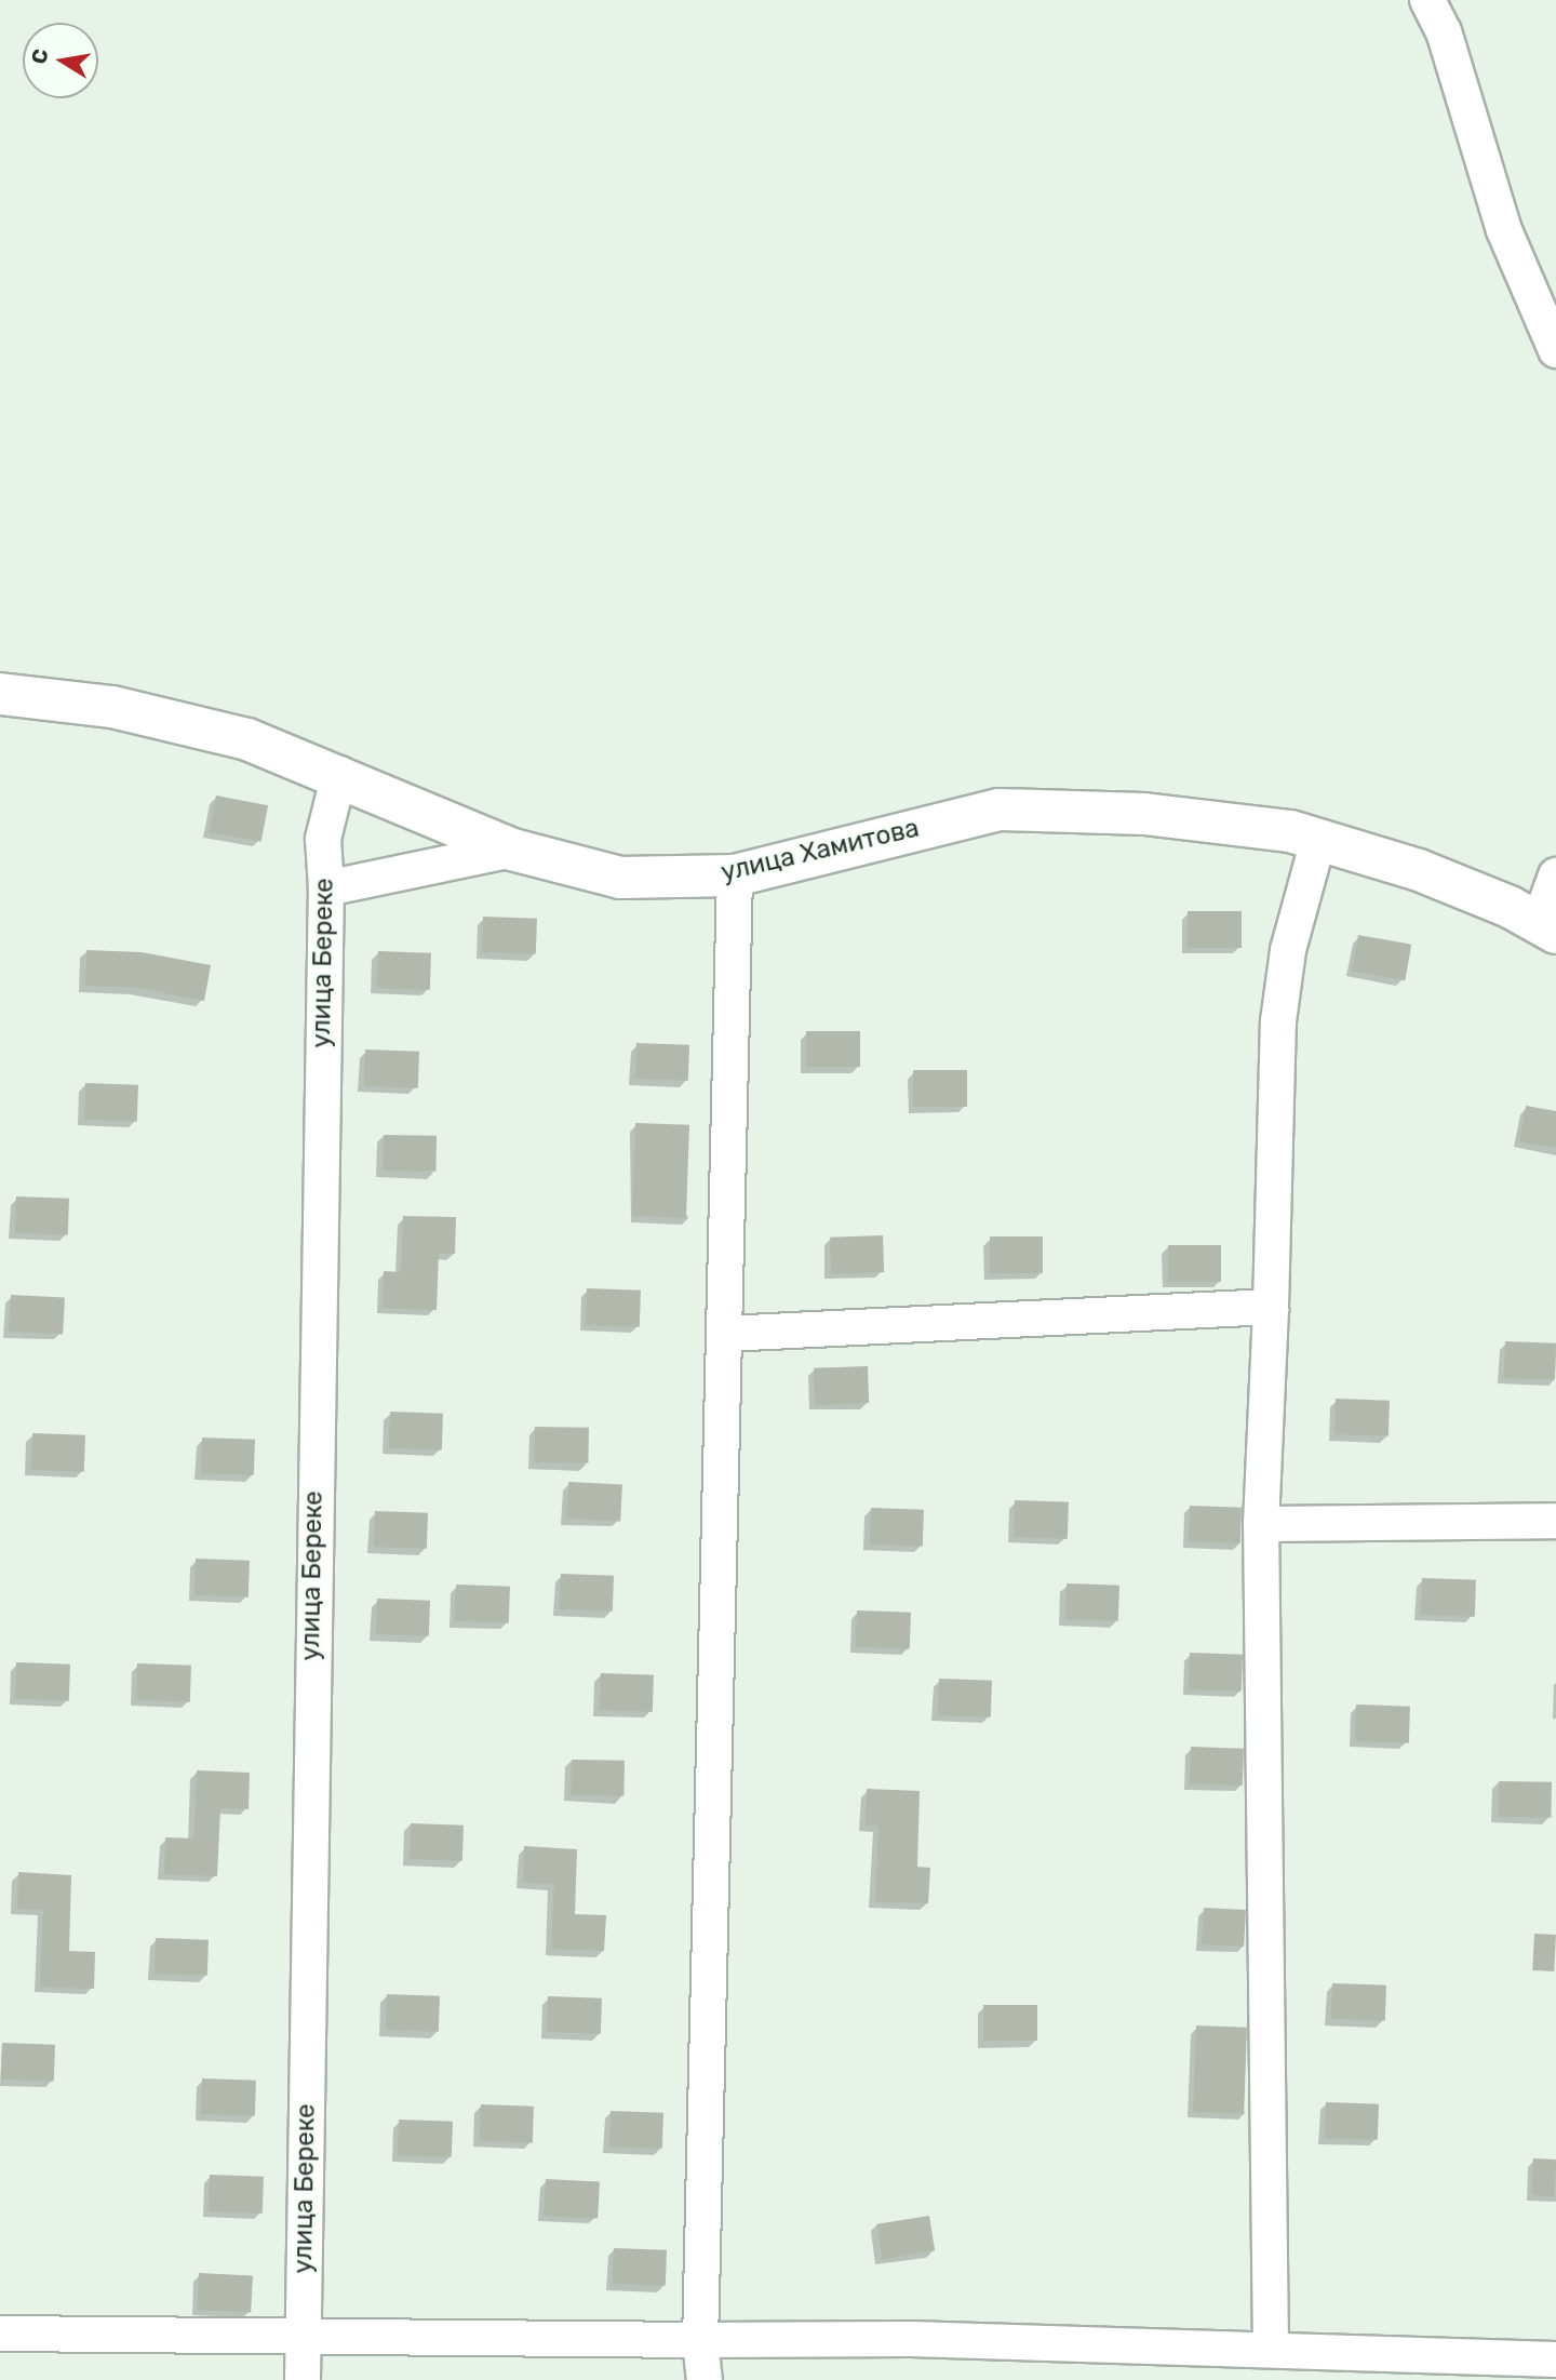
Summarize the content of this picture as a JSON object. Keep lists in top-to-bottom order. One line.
{"streets":{"street":["улица Хамитова","улица Береке"]},"crossings":[["улица Хамитова","улица Береке"]],"north":"left"}
